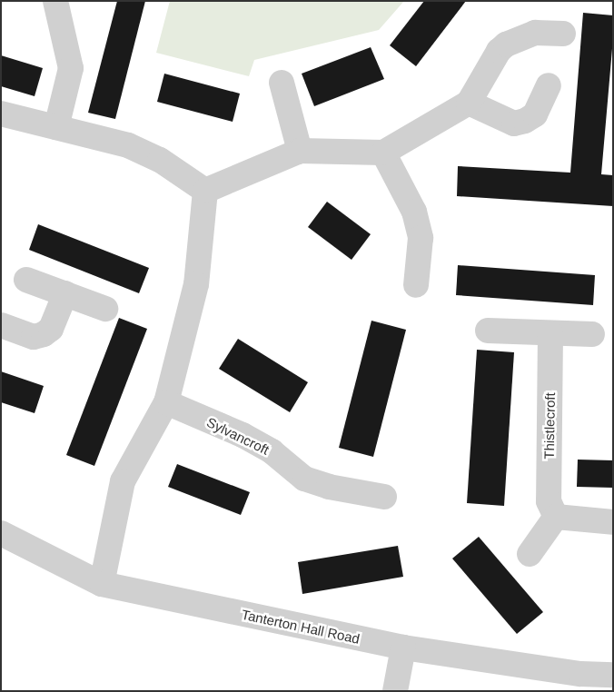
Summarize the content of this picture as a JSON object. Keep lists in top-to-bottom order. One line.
{"streets":{"street":["Thistlecroft","Sylvancroft","Tanterton Hall Road"]}}
